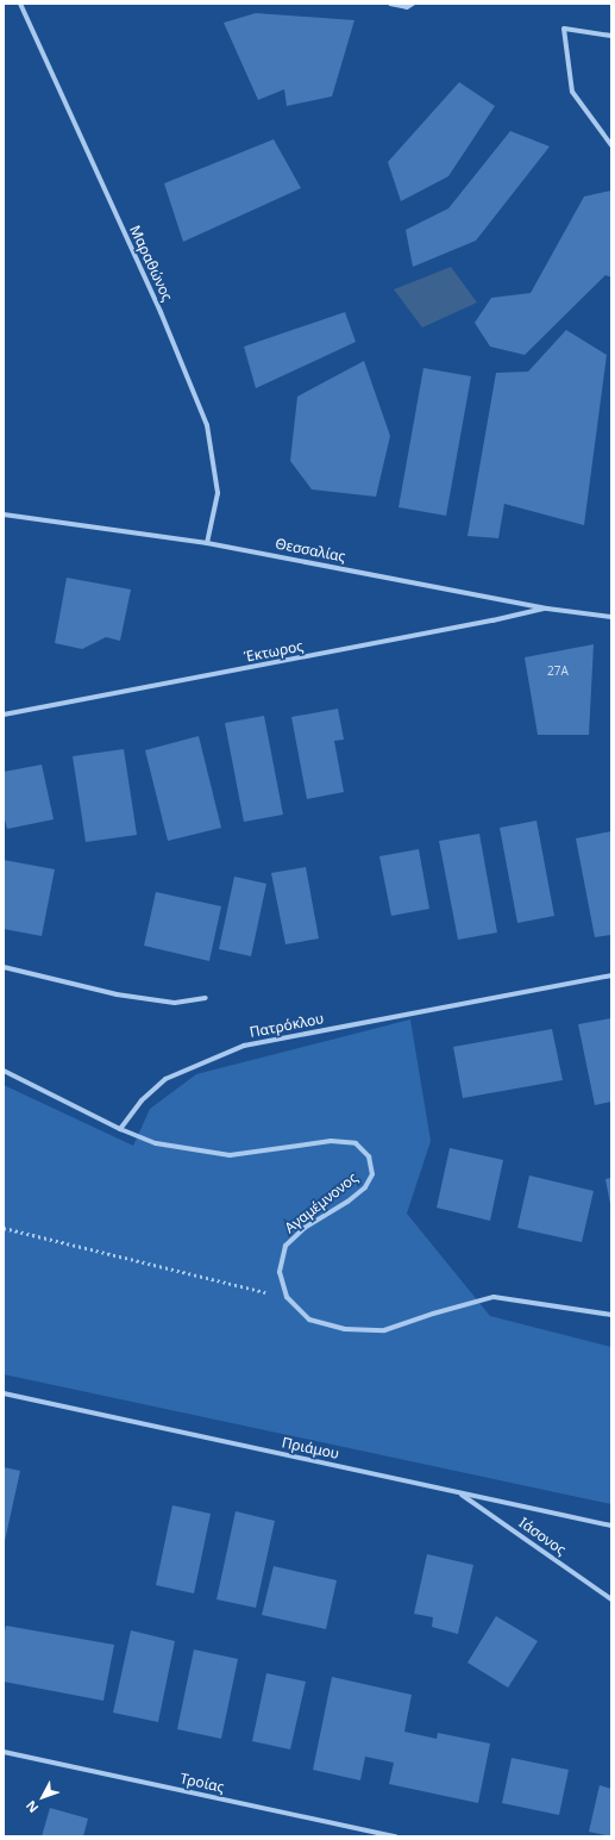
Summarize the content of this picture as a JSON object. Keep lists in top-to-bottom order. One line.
{"streets":{"street":["Μαραθώνος","Θεσσαλίας","Έκτωρος","Πατρόκλου","Αγαμέμνονος","Πριάμου","Ιάσονος","Τροίας"]},"crossings":[["Μαραθώνος","Θεσσαλίας"],["Θεσσαλίας","Έκτωρος"],["Πατρόκλου","Αγαμέμνονος"],["Πριάμου","Ιάσονος"]],"house_numbers":["27Α"],"north":"bottom left"}
